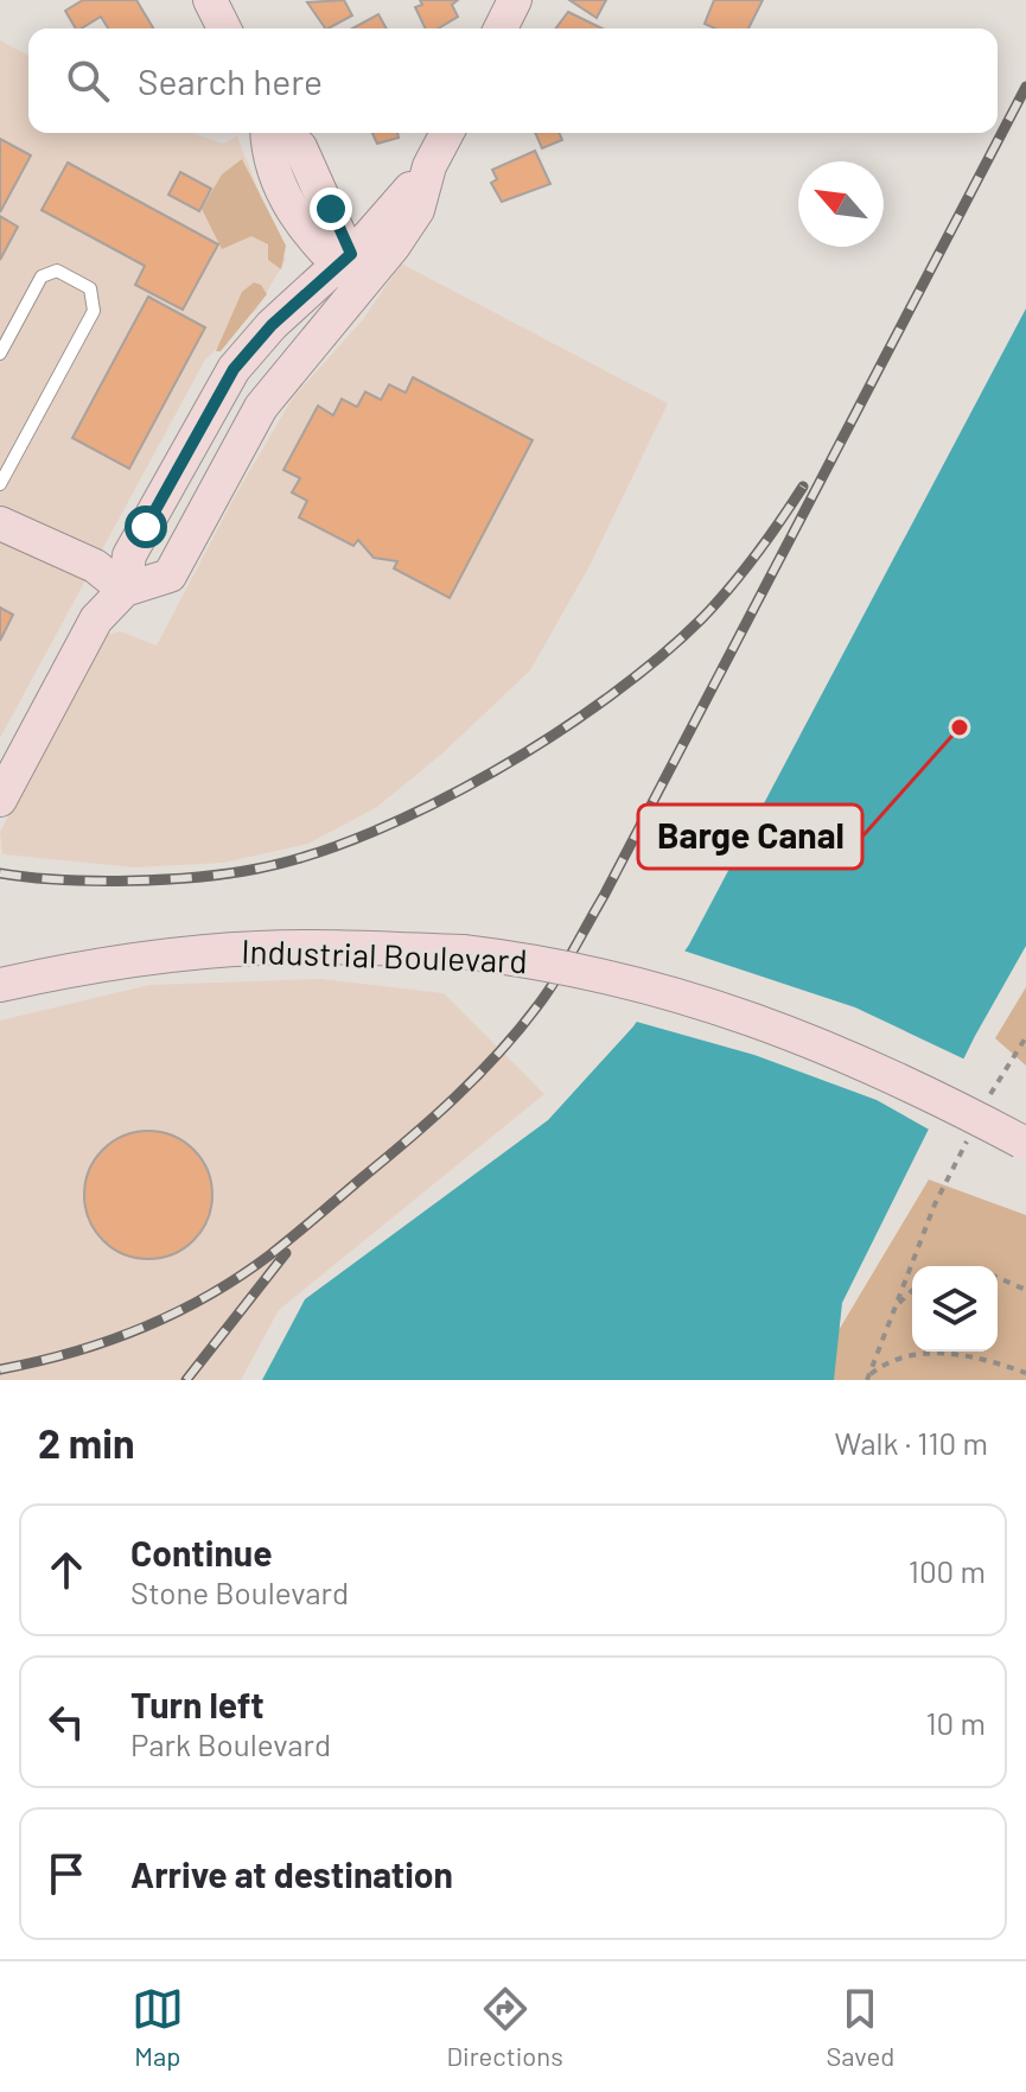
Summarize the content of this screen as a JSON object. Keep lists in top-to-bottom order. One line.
{"streets":{"street":["Industrial Boulevard"]},"places":["Barge Canal"],"north":"top left","page":{"search":"Search here","heading":["2 min","Walk · 110 m"],"list":[["Continue","Stone Boulevard","100 m"],["Turn left","Park Boulevard","10 m"],"Arrive at destination"],"nav":["Map","Directions","Saved"]}}
